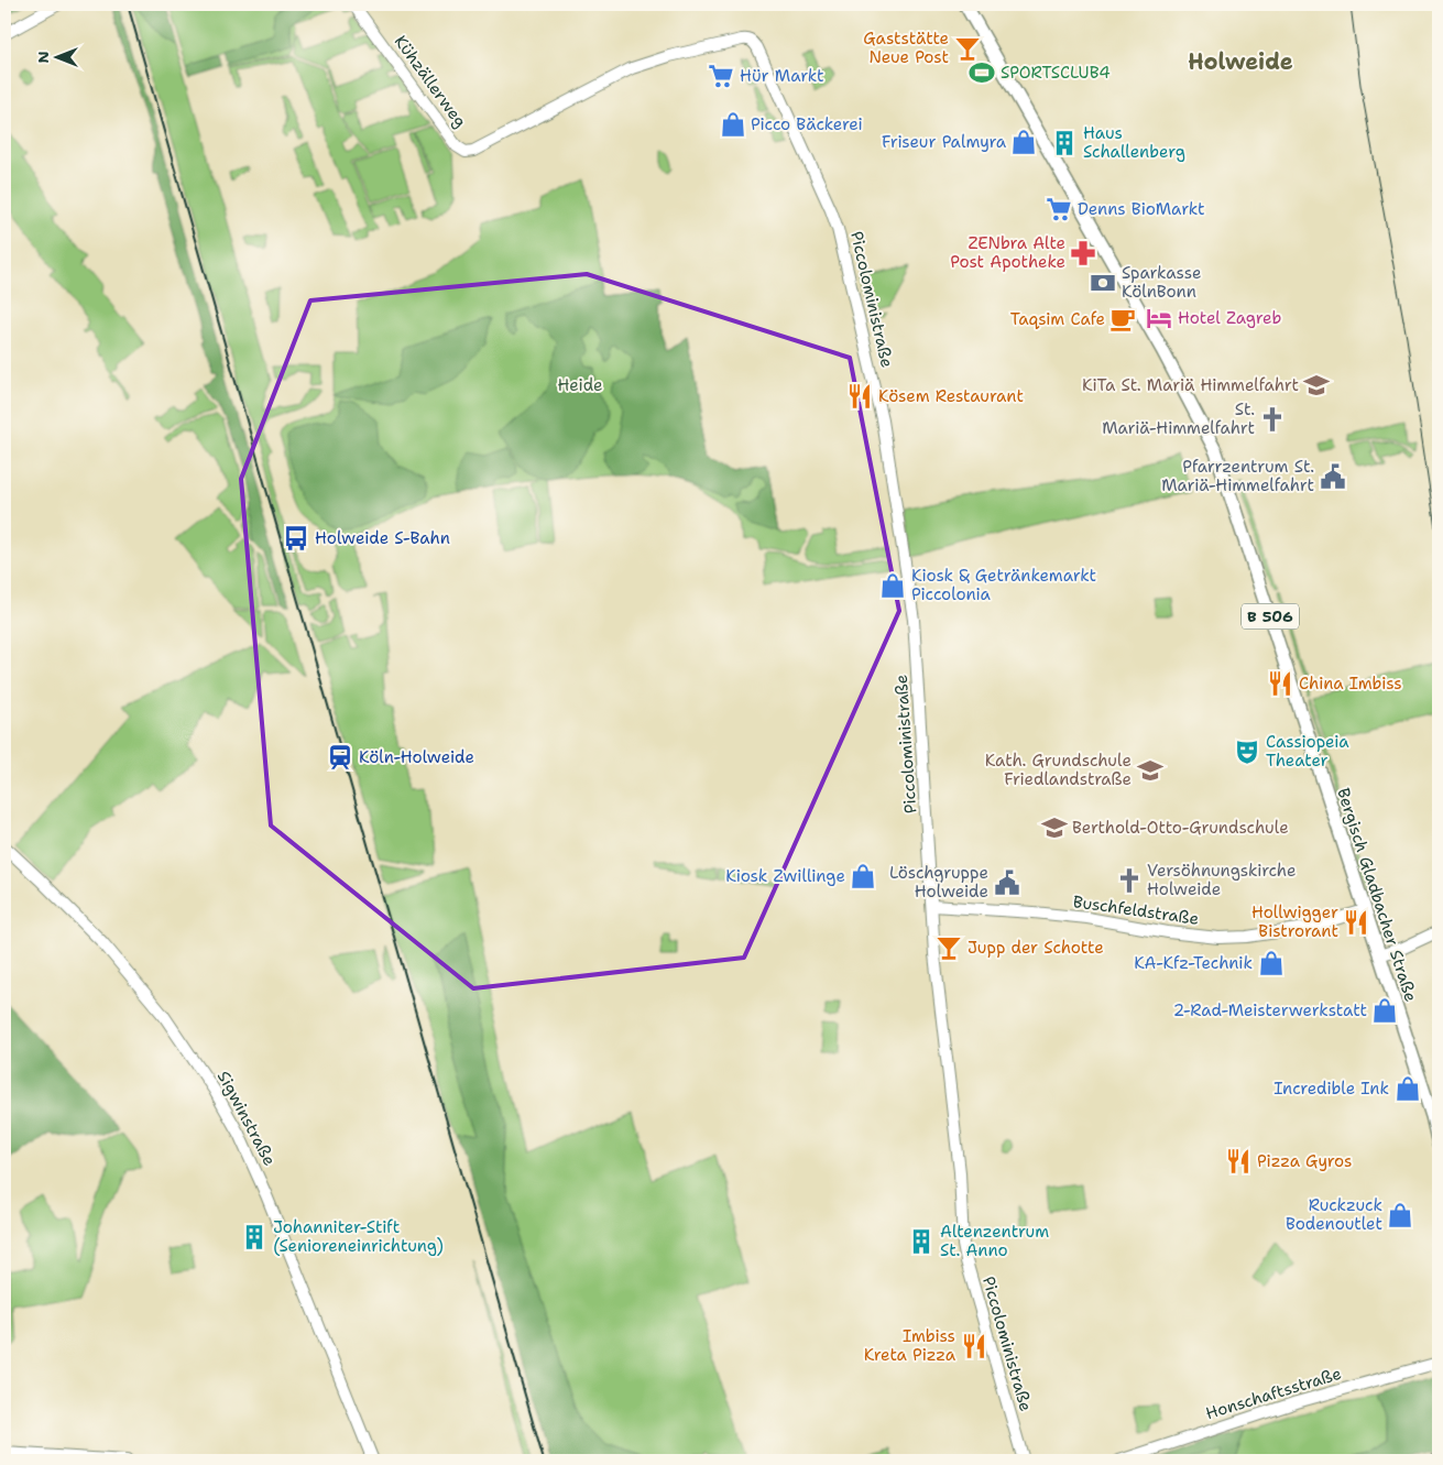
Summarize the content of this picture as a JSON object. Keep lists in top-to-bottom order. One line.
{"streets":{"main road":["B 506","Bergisch Gladbacher Straße"],"street":["Kühzällerweg","Piccoloministraße","Buschfeldstraße","Sigwinstraße","Honschaftsstraße"]},"crossings":[["Kühzällerweg","Piccoloministraße"],["Piccoloministraße","Buschfeldstraße"],["Bergisch Gladbacher Straße","Buschfeldstraße"]],"districts":["Holweide"],"parks":["Heide"],"places":{"bar":["Gaststätte Neue Post","Jupp der Schotte"],"sports":["SPORTSCLUB4"],"supermarket":["Hür Markt","Denns BioMarkt"],"shop":["Picco Bäckerei","Friseur Palmyra","Kiosk & Getränkemarkt Piccolonia","Kiosk Zwillinge","KA-Kfz-Technik","2-Rad-Meisterwerkstatt","Incredible Ink","Ruckzuck Bodenoutlet"],"building":["Haus Schallenberg","Johanniter-Stift (Senioreneinrichtung)","Altenzentrum St. Anno"],"pharmacy":["ZENbra Alte Post Apotheke"],"bank":["Sparkasse KölnBonn"],"hotel":["Hotel Zagreb"],"cafe":["Taqsim Cafe"],"school or university":["KiTa St. Mariä Himmelfahrt","Kath. Grundschule Friedlandstraße","Berthold-Otto-Grundschule"],"restaurant":["Kösem Restaurant","China Imbiss","Hollwigger Bistrorant","Pizza Gyros","Imbiss Kreta Pizza"],"church":["St. Mariä-Himmelfahrt","Versöhnungskirche Holweide"],"public building":["Pfarrzentrum St. Mariä-Himmelfahrt","Löschgruppe Holweide"],"bus stop":["Holweide S-Bahn"],"theatre":["Cassiopeia Theater"],"station":["Köln-Holweide"]},"north":"left"}
